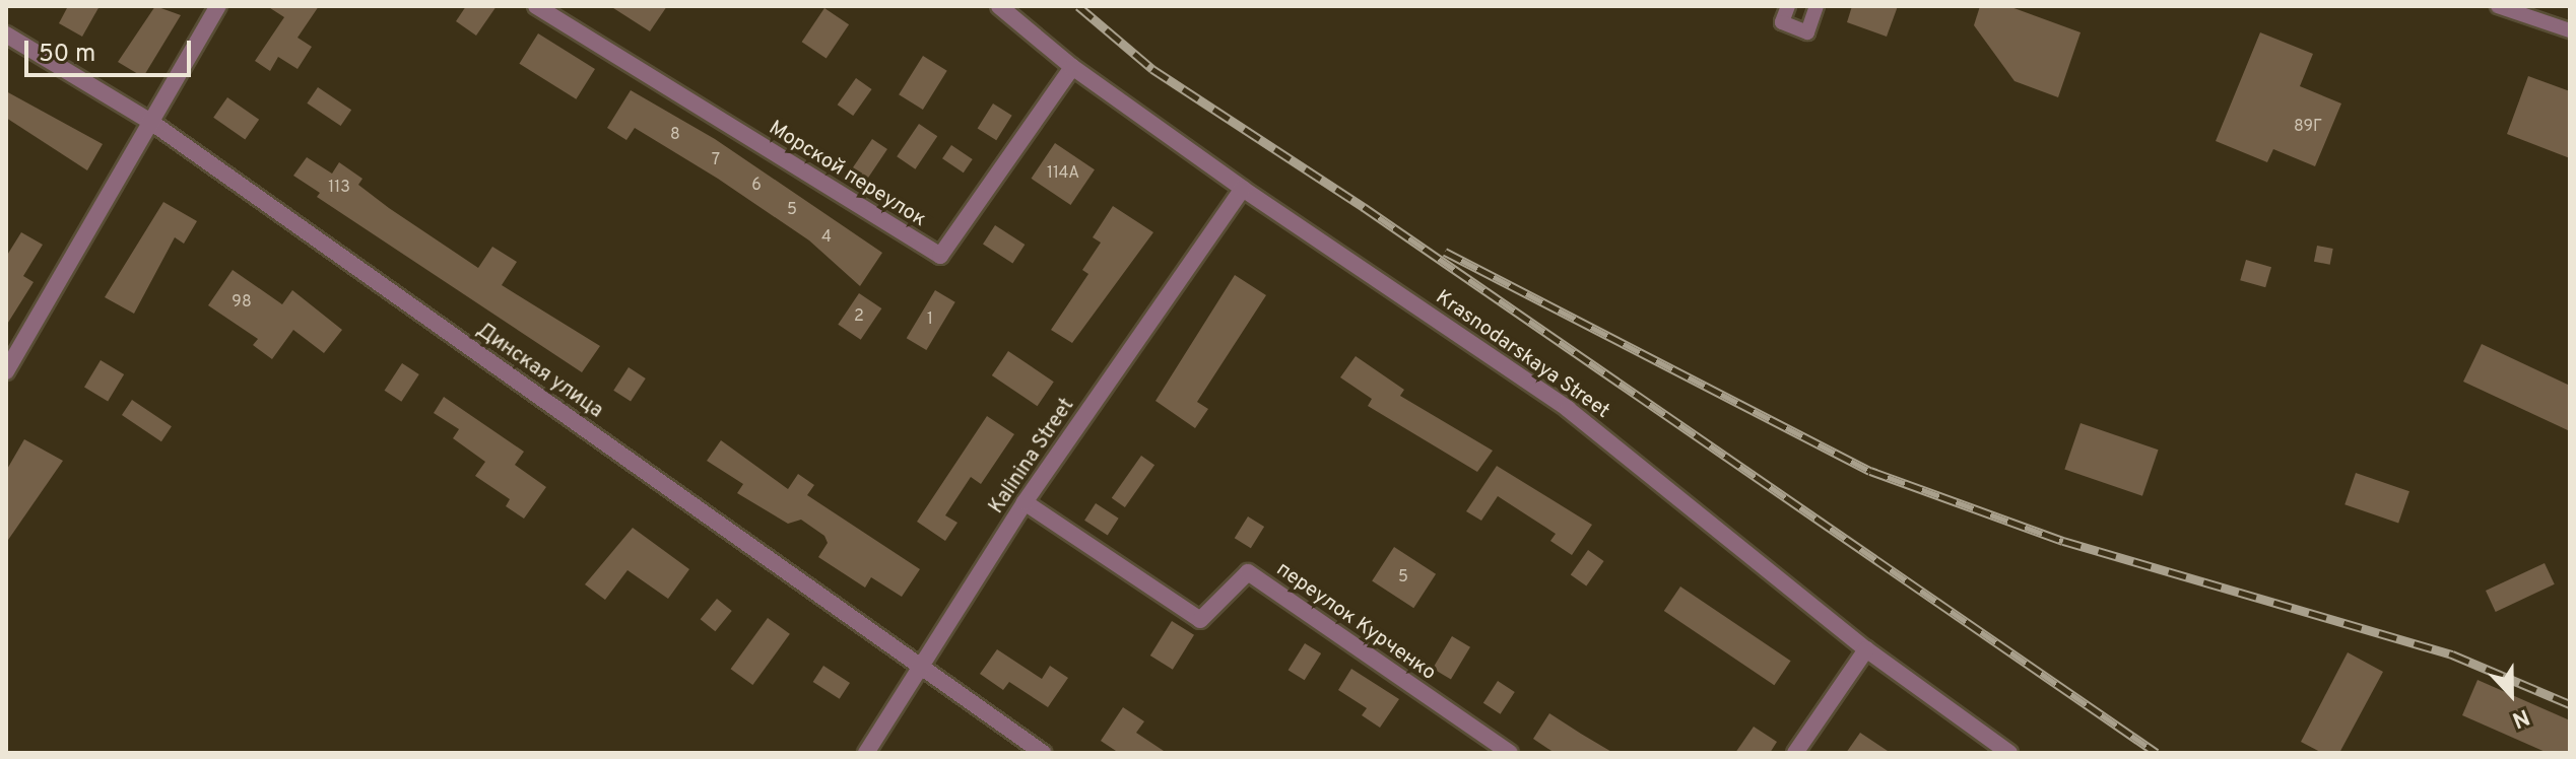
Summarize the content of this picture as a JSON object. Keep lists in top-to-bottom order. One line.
{"streets":{"street":["Морской переулок","Krasnodarskaya Street","Динская улица","Kalinina Street","переулок Курченко"]},"crossings":[["Морской переулок","Krasnodarskaya Street"],["Krasnodarskaya Street","Kalinina Street"],["Динская улица","Kalinina Street"],["Kalinina Street","переулок Курченко"]],"house_numbers":["89Г","8","7","114А","6","113","5","4","98","2","1","5"],"scale_bar":"50 m","north":"bottom"}
